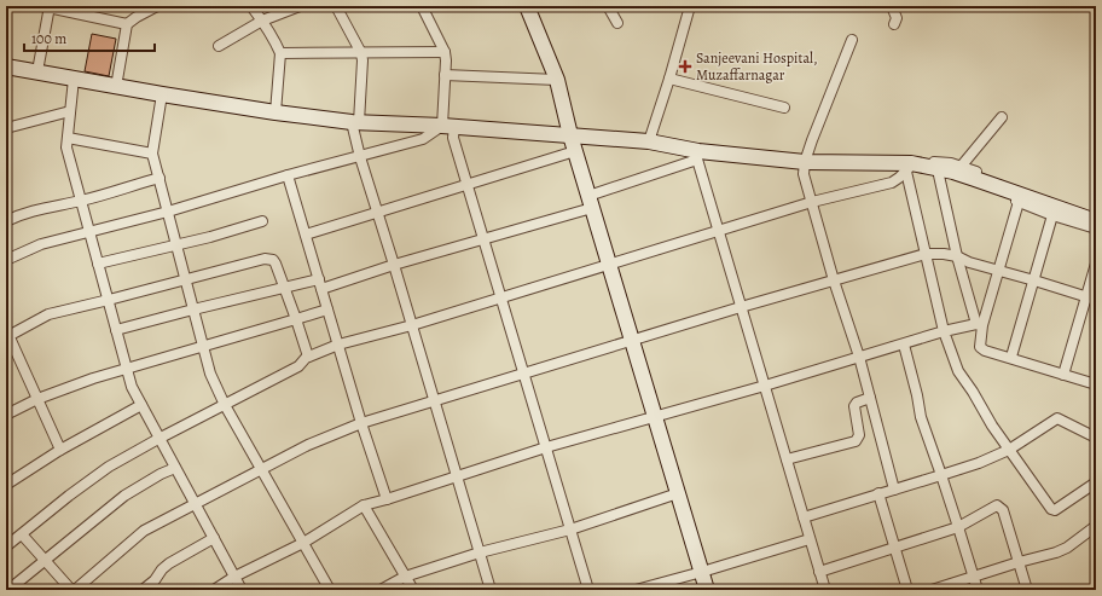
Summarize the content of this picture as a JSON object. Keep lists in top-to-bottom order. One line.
{"places":{"health":["Sanjeevani Hospital, Muzaffarnagar"]},"scale_bar":"100 m"}
